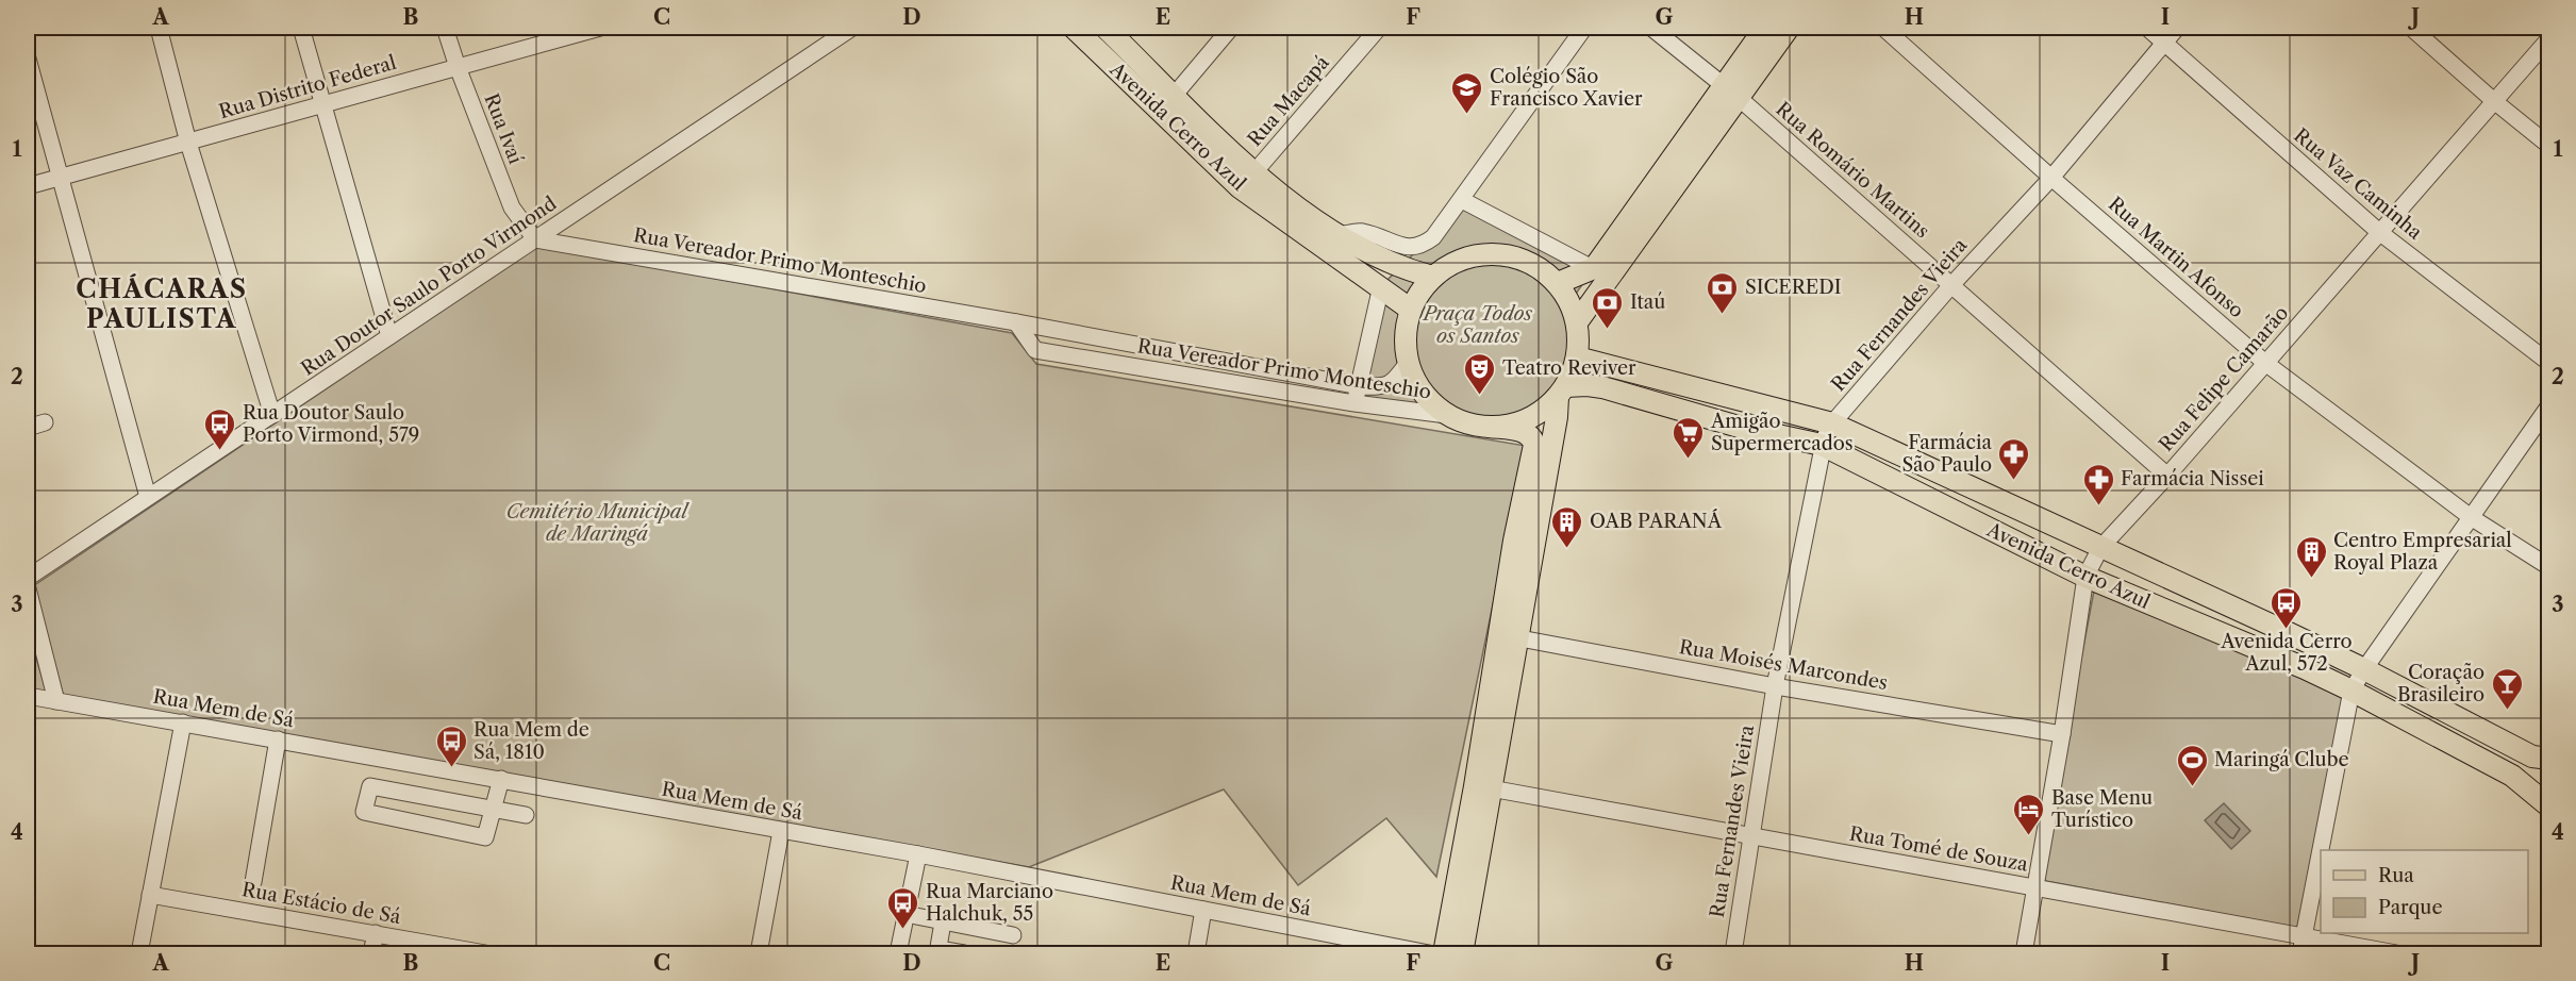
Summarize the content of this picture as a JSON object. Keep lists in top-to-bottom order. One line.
{"streets":{"main road":["Avenida Cerro Azul"],"street":["Rua Distrito Federal","Rua Macapá","Rua Ivaí","Rua Romário Martins","Rua Vaz Caminha","Rua Martin Afonso","Rua Vereador Primo Monteschio","Rua Doutor Saulo Porto Virmond","Rua Fernandes Vieira","Rua Felipe Camarão","Rua Moisés Marcondes","Rua Mem de Sá","Rua Tomé de Souza","Rua Estácio de Sá"]},"crossings":[["Rua Distrito Federal","Rua Ivaí"],["Rua Macapá","Avenida Cerro Azul"],["Avenida Cerro Azul","Rua Vereador Primo Monteschio"],["Avenida Cerro Azul","Rua Fernandes Vieira"],["Avenida Cerro Azul","Rua Felipe Camarão"],["Rua Ivaí","Rua Vereador Primo Monteschio"],["Rua Ivaí","Rua Doutor Saulo Porto Virmond"],["Rua Romário Martins","Rua Fernandes Vieira"],["Rua Romário Martins","Rua Felipe Camarão"],["Rua Vaz Caminha","Rua Fernandes Vieira"],["Rua Vaz Caminha","Rua Felipe Camarão"],["Rua Martin Afonso","Rua Fernandes Vieira"],["Rua Martin Afonso","Rua Felipe Camarão"],["Rua Vereador Primo Monteschio","Rua Doutor Saulo Porto Virmond"],["Rua Fernandes Vieira","Rua Moisés Marcondes"],["Rua Fernandes Vieira","Rua Tomé de Souza"],["Rua Felipe Camarão","Rua Moisés Marcondes"],["Rua Felipe Camarão","Rua Tomé de Souza"]],"districts":["CHÁCARAS PAULISTA"],"parks":["Praça Todos os Santos","Cemitério Municipal de Maringá"],"places":{"school or university":["Colégio São Francisco Xavier"],"bank":["SICEREDI","Itaú"],"theatre":["Teatro Reviver"],"bus stop":["Rua Doutor Saulo Porto Virmond, 579","Avenida Cerro Azul, 572","Rua Mem de Sá, 1810","Rua Marciano Halchuk, 55"],"supermarket":["Amigão Supermercados"],"pharmacy":["Farmácia São Paulo","Farmácia Nissei"],"building":["OAB PARANÁ","Centro Empresarial Royal Plaza"],"bar":["Coração Brasileiro"],"sports":["Maringá Clube"],"hotel":["Base Menu Turístico"]},"legend":["Rua","Parque"],"grid":{"columns":["A","B","C","D","E","F","G","H","I","J"],"rows":["1","2","3","4"]}}
